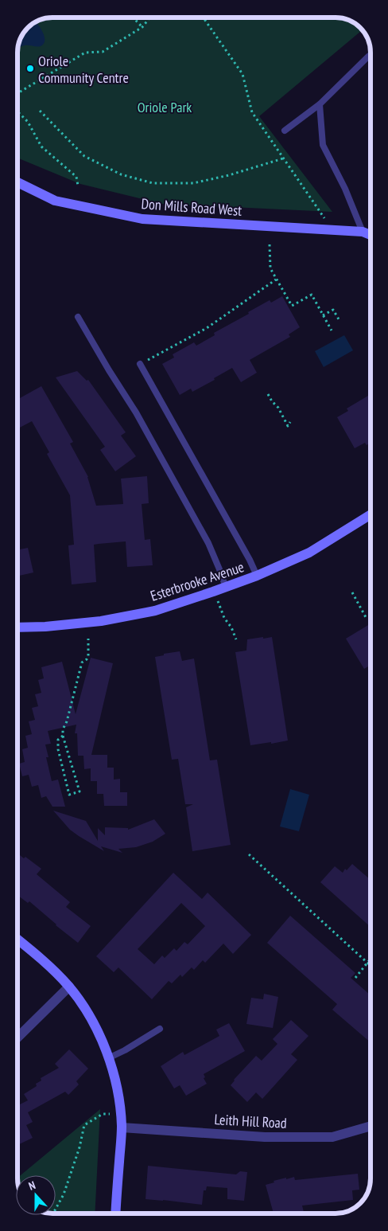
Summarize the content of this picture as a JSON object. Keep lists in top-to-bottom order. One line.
{"streets":{"street":["Don Mills Road West","Esterbrooke Avenue","Leith Hill Road"]},"parks":["Oriole Park"],"places":["Oriole Community Centre"],"north":"top"}
